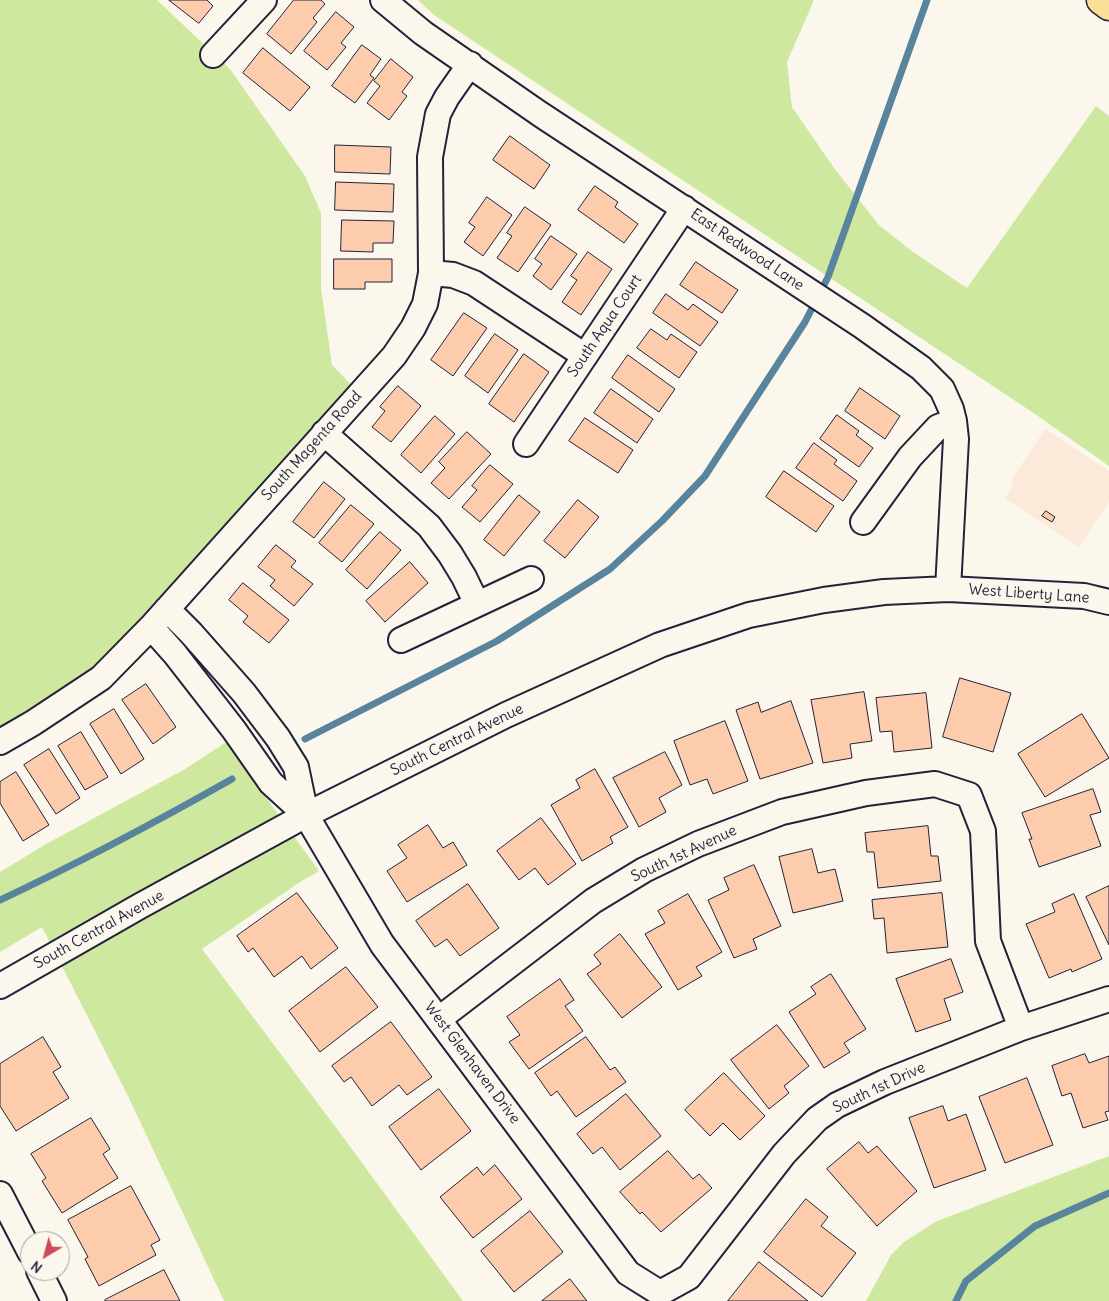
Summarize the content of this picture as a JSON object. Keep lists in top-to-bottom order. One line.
{"streets":{"street":["East Redwood Lane","South Aqua Court","South Magenta Road","West Liberty Lane","South Central Avenue","South 1st Avenue","West Glenhaven Drive","South 1st Drive"]},"crossings":[["East Redwood Lane","South Aqua Court"],["East Redwood Lane","South Magenta Road"],["East Redwood Lane","West Liberty Lane"],["East Redwood Lane","South Central Avenue"],["West Liberty Lane","South Central Avenue"],["South Central Avenue","West Glenhaven Drive"],["South 1st Avenue","West Glenhaven Drive"],["South 1st Avenue","South 1st Drive"],["West Glenhaven Drive","South 1st Drive"]],"north":"bottom left"}
